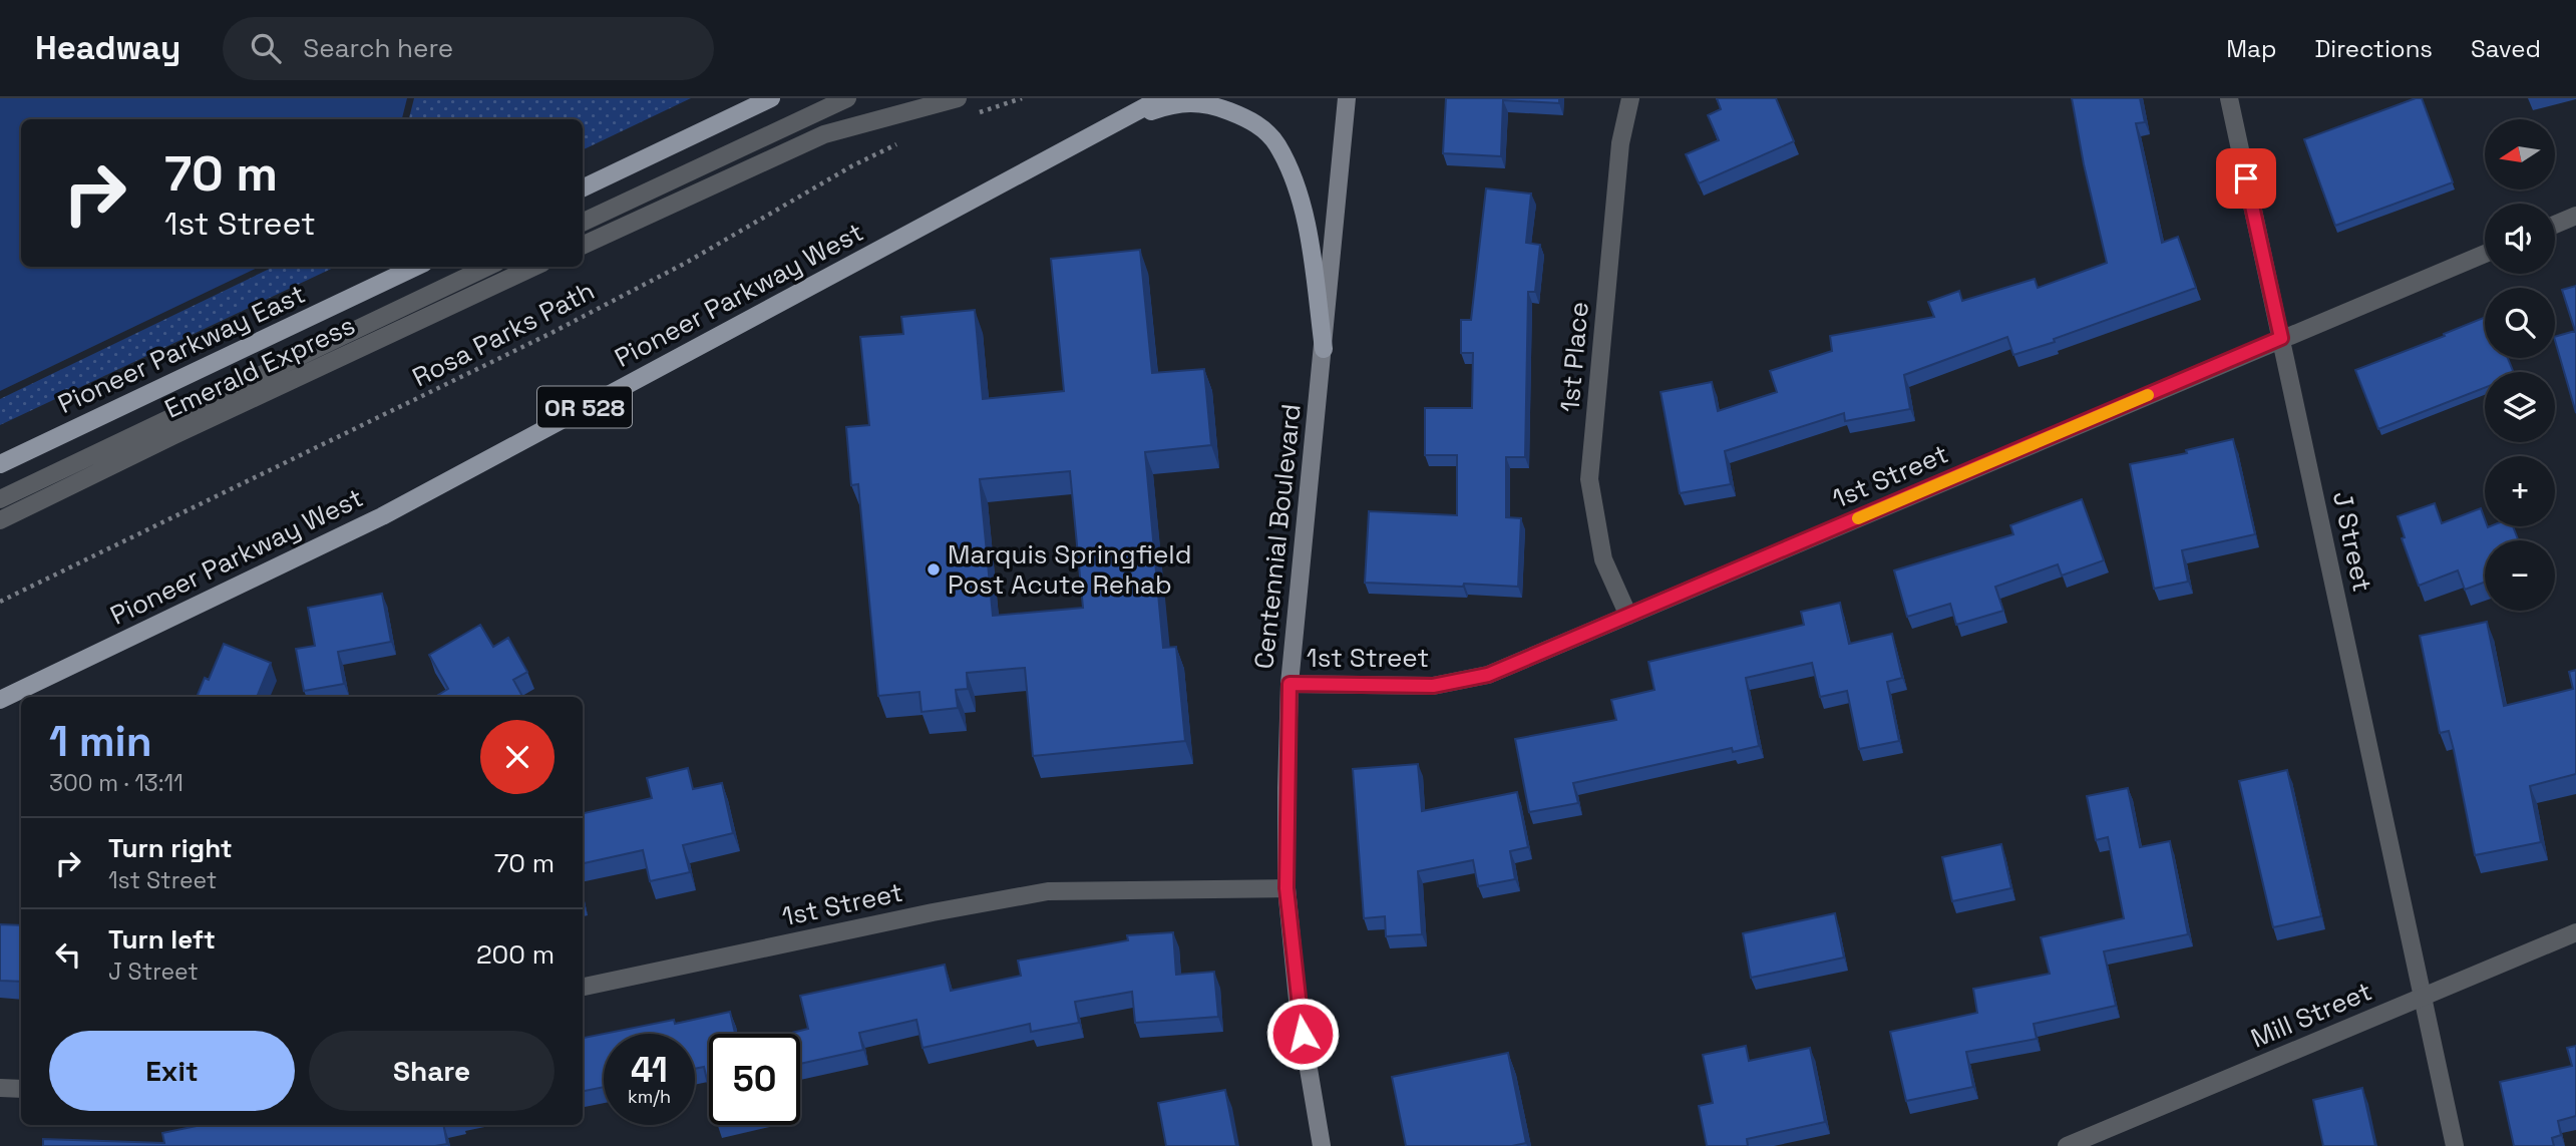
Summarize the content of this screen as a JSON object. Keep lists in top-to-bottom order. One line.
{"streets":{"main road":["Pioneer Parkway West","Pioneer Parkway East","OR 528","Centennial Boulevard"],"street":["1st Place","Emerald Express","1st Street","J Street","Mill Street"],"path":["Rosa Parks Path"]},"crossings":[["1st Place","1st Street"],["1st Street","Centennial Boulevard"],["1st Street","J Street"],["J Street","Mill Street"]],"places":["Marquis Springfield Post Acute Rehab"],"north":"left","page":{"header":"Headway","search":"Search here","nav":["Map","Directions","Saved"],"map_buttons":["+","−"],"turn":["70 m","1st Street"],"heading":["1 min","300 m · 13:11"],"list":[{"name":"Turn right","note":"1st Street","value":"70 m"},{"name":"Turn left","note":"J Street","value":"200 m"}],"buttons":["Exit","Share"],"speed":"41 km/h","limit":"50"}}
